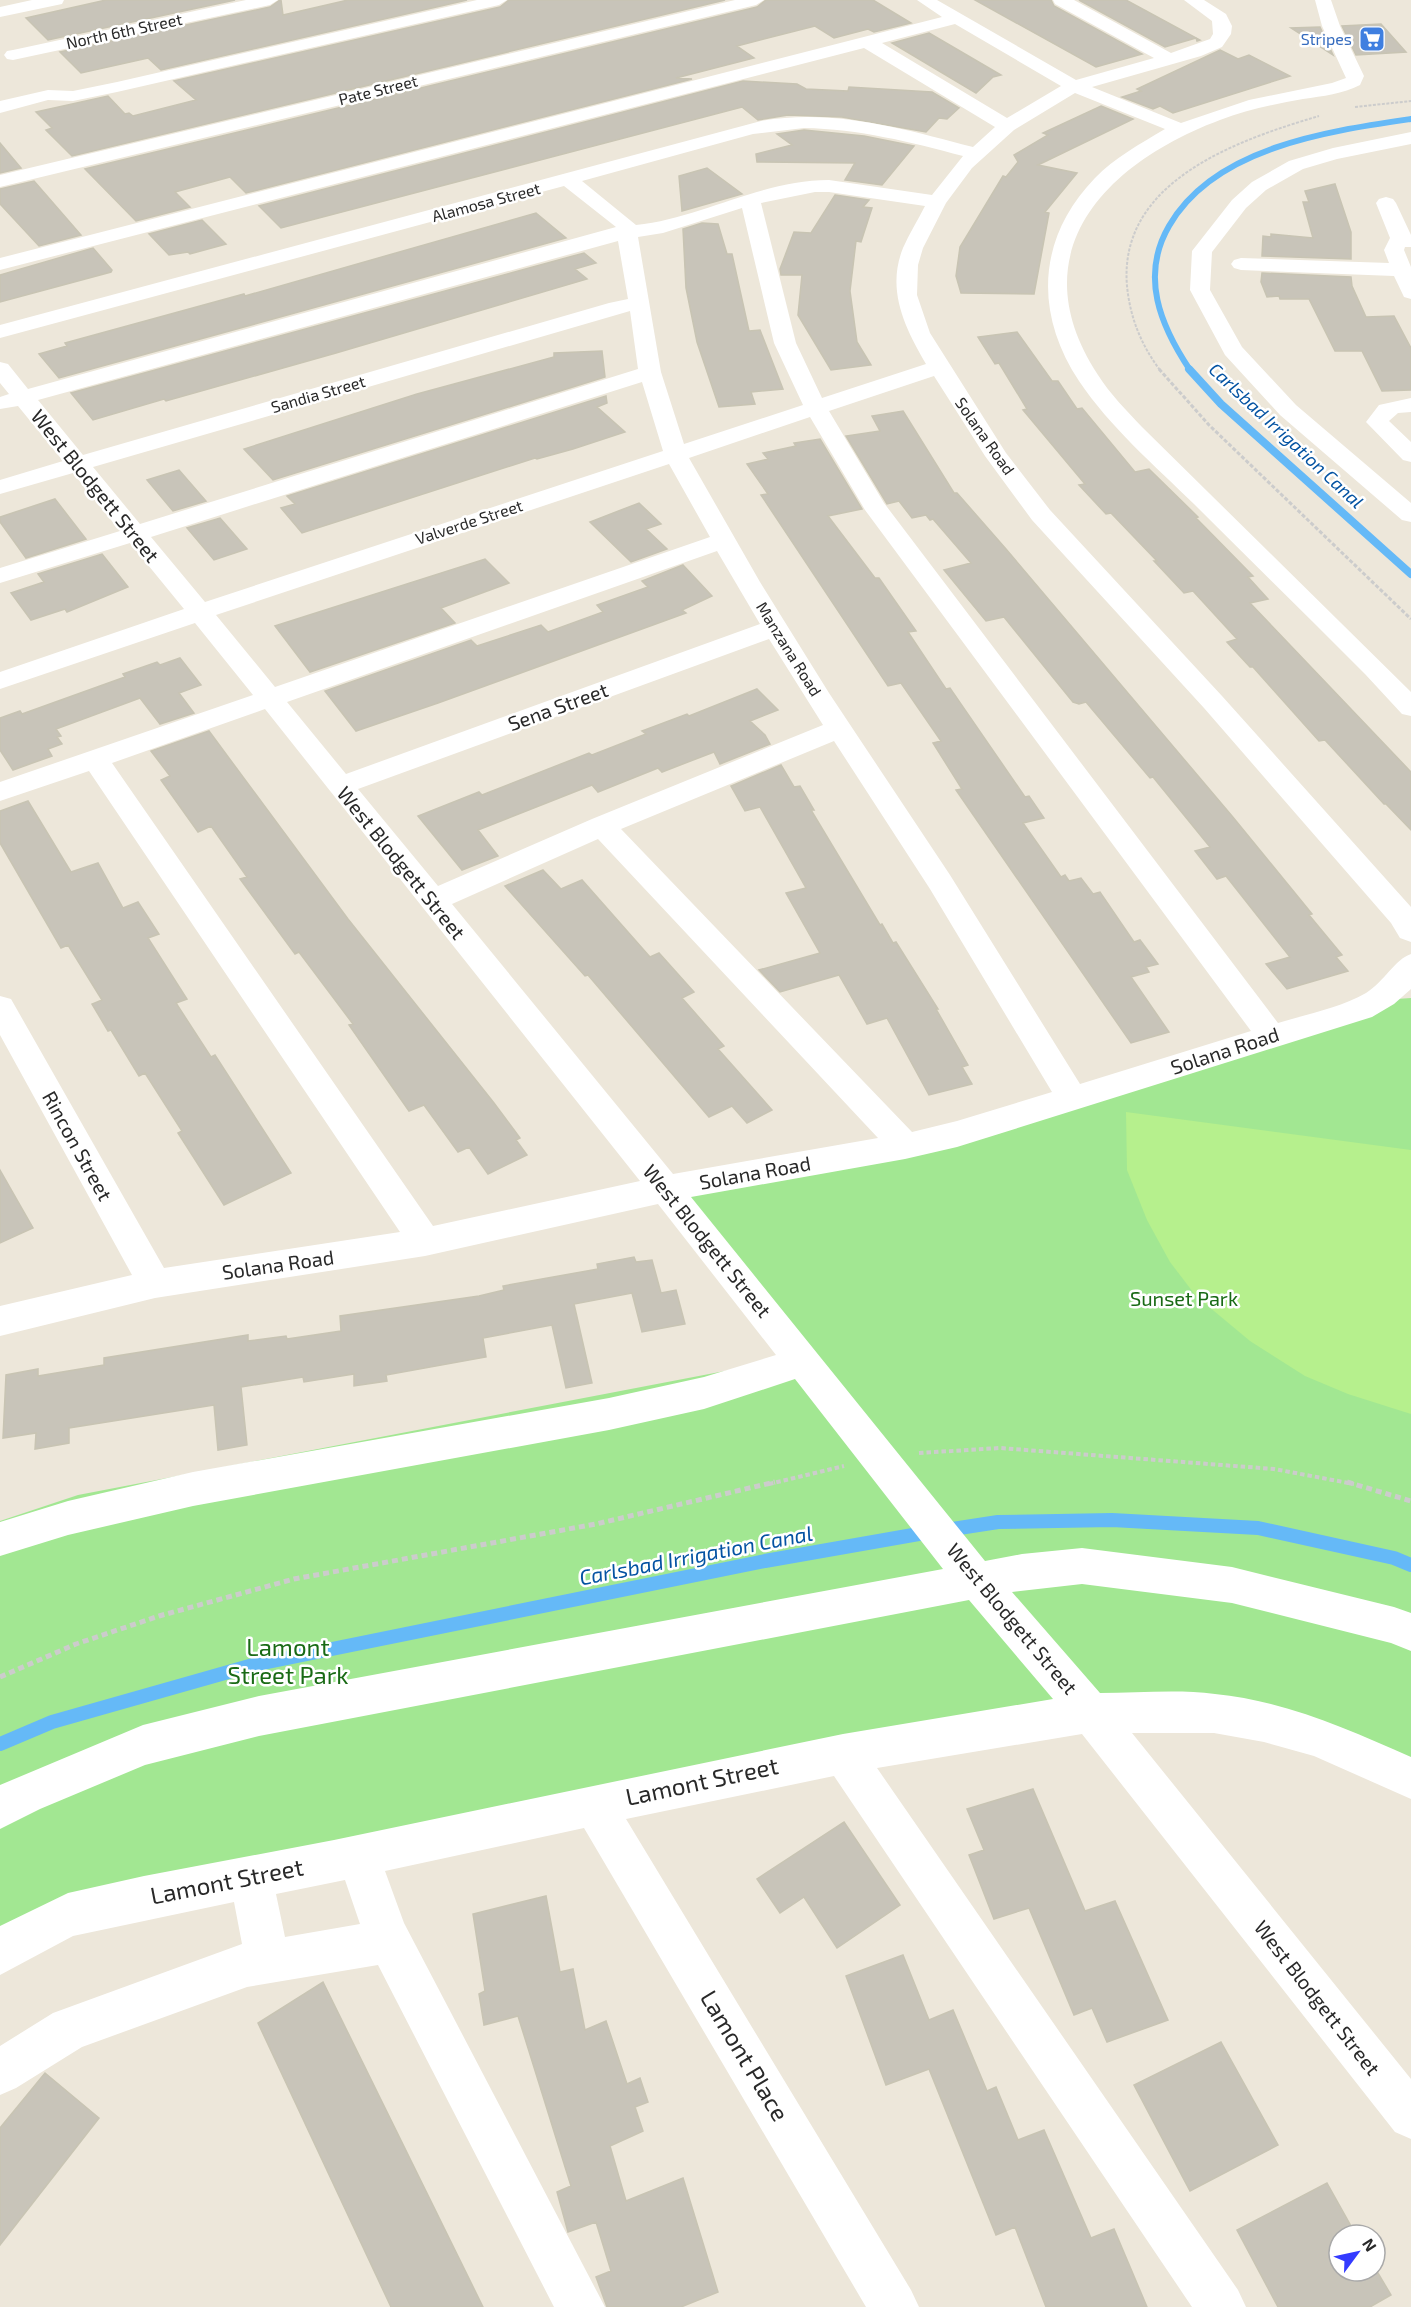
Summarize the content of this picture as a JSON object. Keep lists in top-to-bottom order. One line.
{"streets":{"street":["North 6th Street","Pate Street","Alamosa Street","Sandia Street","Solana Road","West Blodgett Street","Valverde Street","Manzana Road","Sena Street","Rincon Street","Lamont Street","Lamont Place"]},"crossings":[["Alamosa Street","Solana Road"],["Sandia Street","West Blodgett Street"],["Sandia Street","Manzana Road"],["Solana Road","West Blodgett Street"],["Solana Road","Valverde Street"],["Solana Road","Manzana Road"],["Solana Road","Rincon Street"],["West Blodgett Street","Valverde Street"],["West Blodgett Street","Sena Street"],["West Blodgett Street","Lamont Street"],["Valverde Street","Manzana Road"],["Manzana Road","Sena Street"],["Lamont Street","Lamont Place"]],"water":["Carlsbad Irrigation Canal"],"parks":["Sunset Park","Lamont Street Park"],"places":{"supermarket":["Stripes"]},"north":"top right"}
